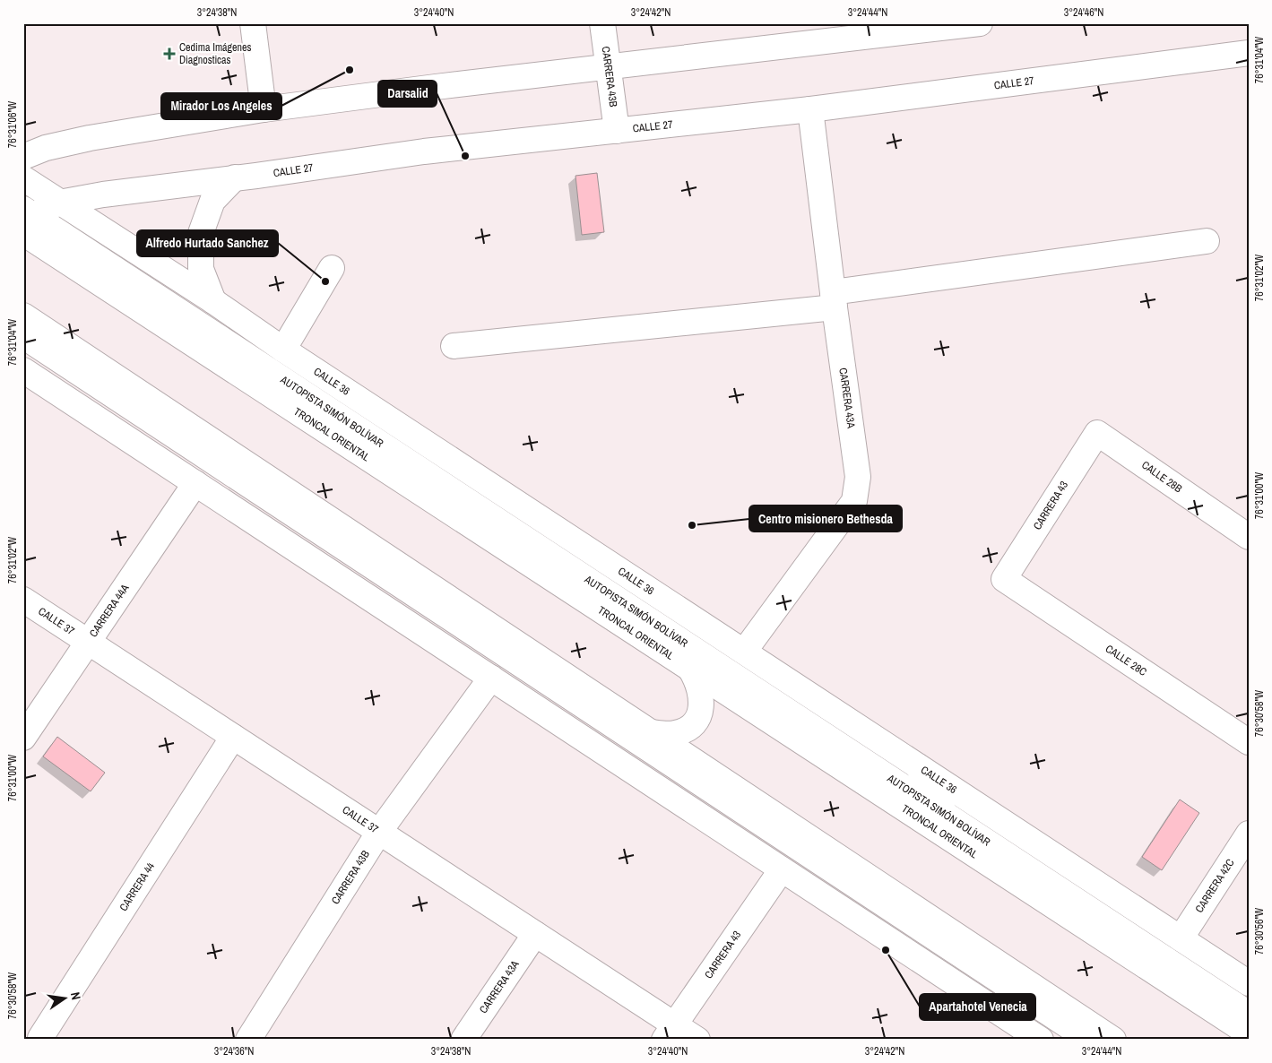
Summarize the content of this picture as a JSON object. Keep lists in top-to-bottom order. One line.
{"streets":{"main road":["CARRERA 43B","CALLE 27","CALLE 36","CARRERA 43A","AUTOPISTA SIMÓN BOLÍVAR","TRONCAL ORIENTAL","CALLE 28B","CARRERA 43","CARRERA 44A","CALLE 37","CALLE 28C","CARRERA 42C","CARRERA 44"]},"crossings":[["CARRERA 43B","CALLE 27"],["CARRERA 43B","CALLE 37"],["CALLE 27","CALLE 36"],["CALLE 27","CARRERA 43A"],["CALLE 27","AUTOPISTA SIMÓN BOLÍVAR"],["CALLE 27","TRONCAL ORIENTAL"],["CALLE 36","CARRERA 43A"],["CALLE 36","CARRERA 42C"],["CARRERA 43A","CALLE 37"],["AUTOPISTA SIMÓN BOLÍVAR","TRONCAL ORIENTAL"],["CALLE 28B","CARRERA 43"],["CARRERA 43","CALLE 37"],["CARRERA 43","CALLE 28C"],["CARRERA 44A","CALLE 37"],["CALLE 37","CARRERA 44"]],"places":{"health":["Cedima Imágenes Diagnosticas"],"other":["Mirador Los Angeles","Darsalid","Alfredo Hurtado Sanchez","Centro misionero Bethesda","Apartahotel Venecia"]},"north":"right","coordinates":["3°24'38\"N","3°24'40\"N","3°24'42\"N","3°24'44\"N","3°24'46\"N","76°31'04\"W","76°31'06\"W","76°31'02\"W","76°31'00\"W","76°30'58\"W","76°30'56\"W","3°24'36\"N"]}
